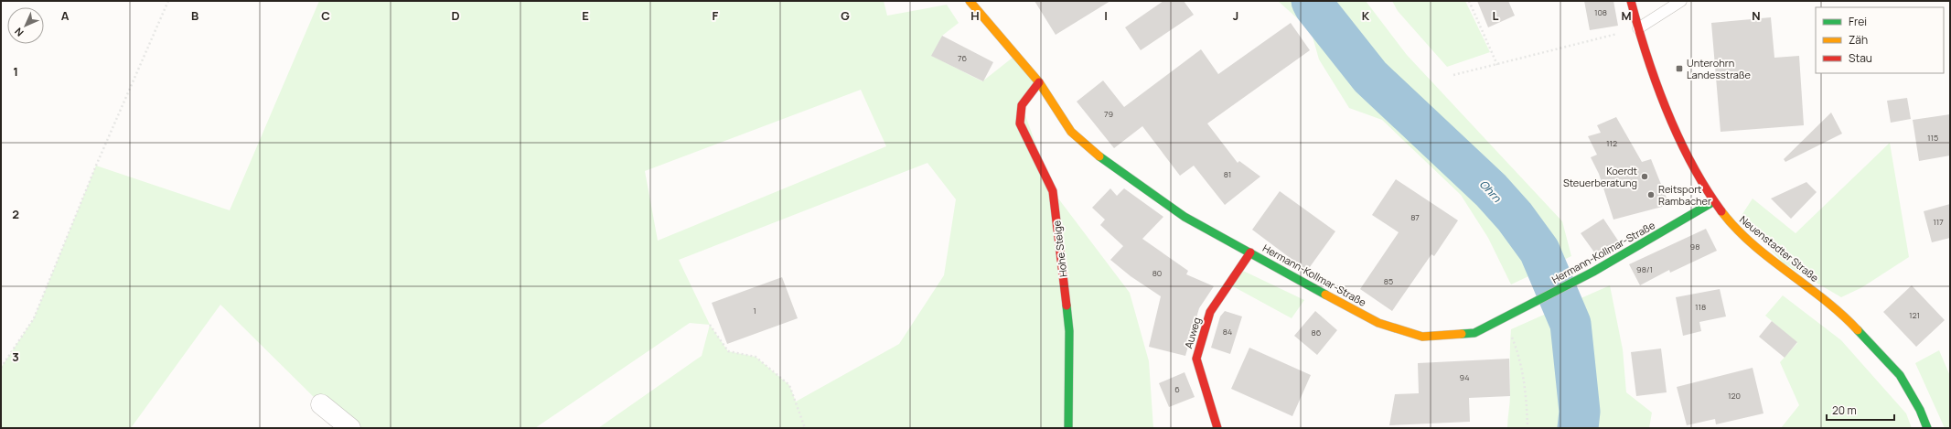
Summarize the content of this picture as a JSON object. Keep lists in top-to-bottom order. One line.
{"streets":{"street":["Hohe Steige","Neuenstadter Straße","Hermann-Kollmar-Straße","Auweg"]},"crossings":[["Hohe Steige","Hermann-Kollmar-Straße"],["Neuenstadter Straße","Hermann-Kollmar-Straße"],["Hermann-Kollmar-Straße","Auweg"]],"water":["Ohrn"],"places":{"transit":["Unterohrn Landesstraße"],"other":["Koerdt Steuerberatung","Reitsport Rambacher"]},"house_numbers":["108","76","79","115","112","81","87","117","98","98/1","80","85","118","1","121","84","86","94","6","120"],"legend":["Frei","Zäh","Stau"],"scale_bar":"20 m","north":"bottom left","grid":{"columns":["A","B","C","D","E","F","G","H","I","J","K","L","M","N"],"rows":["1","2","3"]}}
